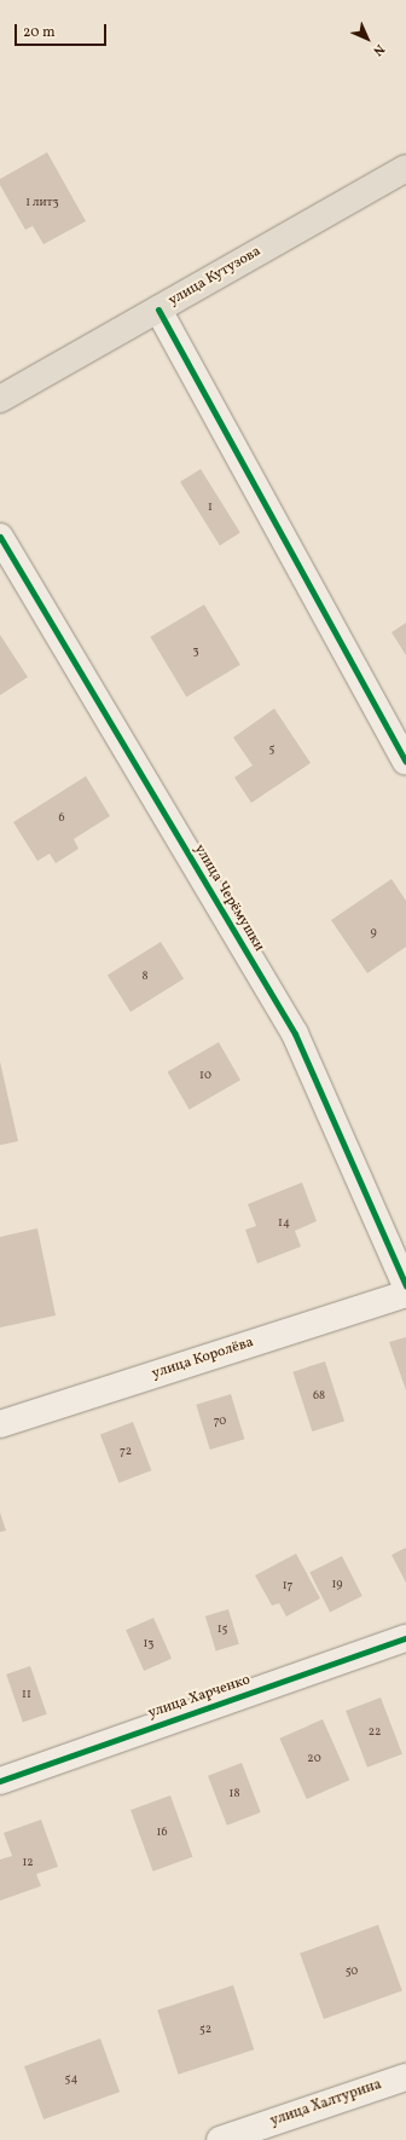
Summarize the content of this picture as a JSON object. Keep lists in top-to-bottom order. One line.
{"streets":{"main road":["улица Кутузова"],"street":["улица Черёмушки","улица Королёва","улица Харченко","улица Халтурина"]},"house_numbers":["1 лит3","1","3","5","6","9","8","10","14","68","70","72","19","17","15","13","11","22","20","18","16","12","50","52","54"],"scale_bar":"20 m","north":"bottom right"}
